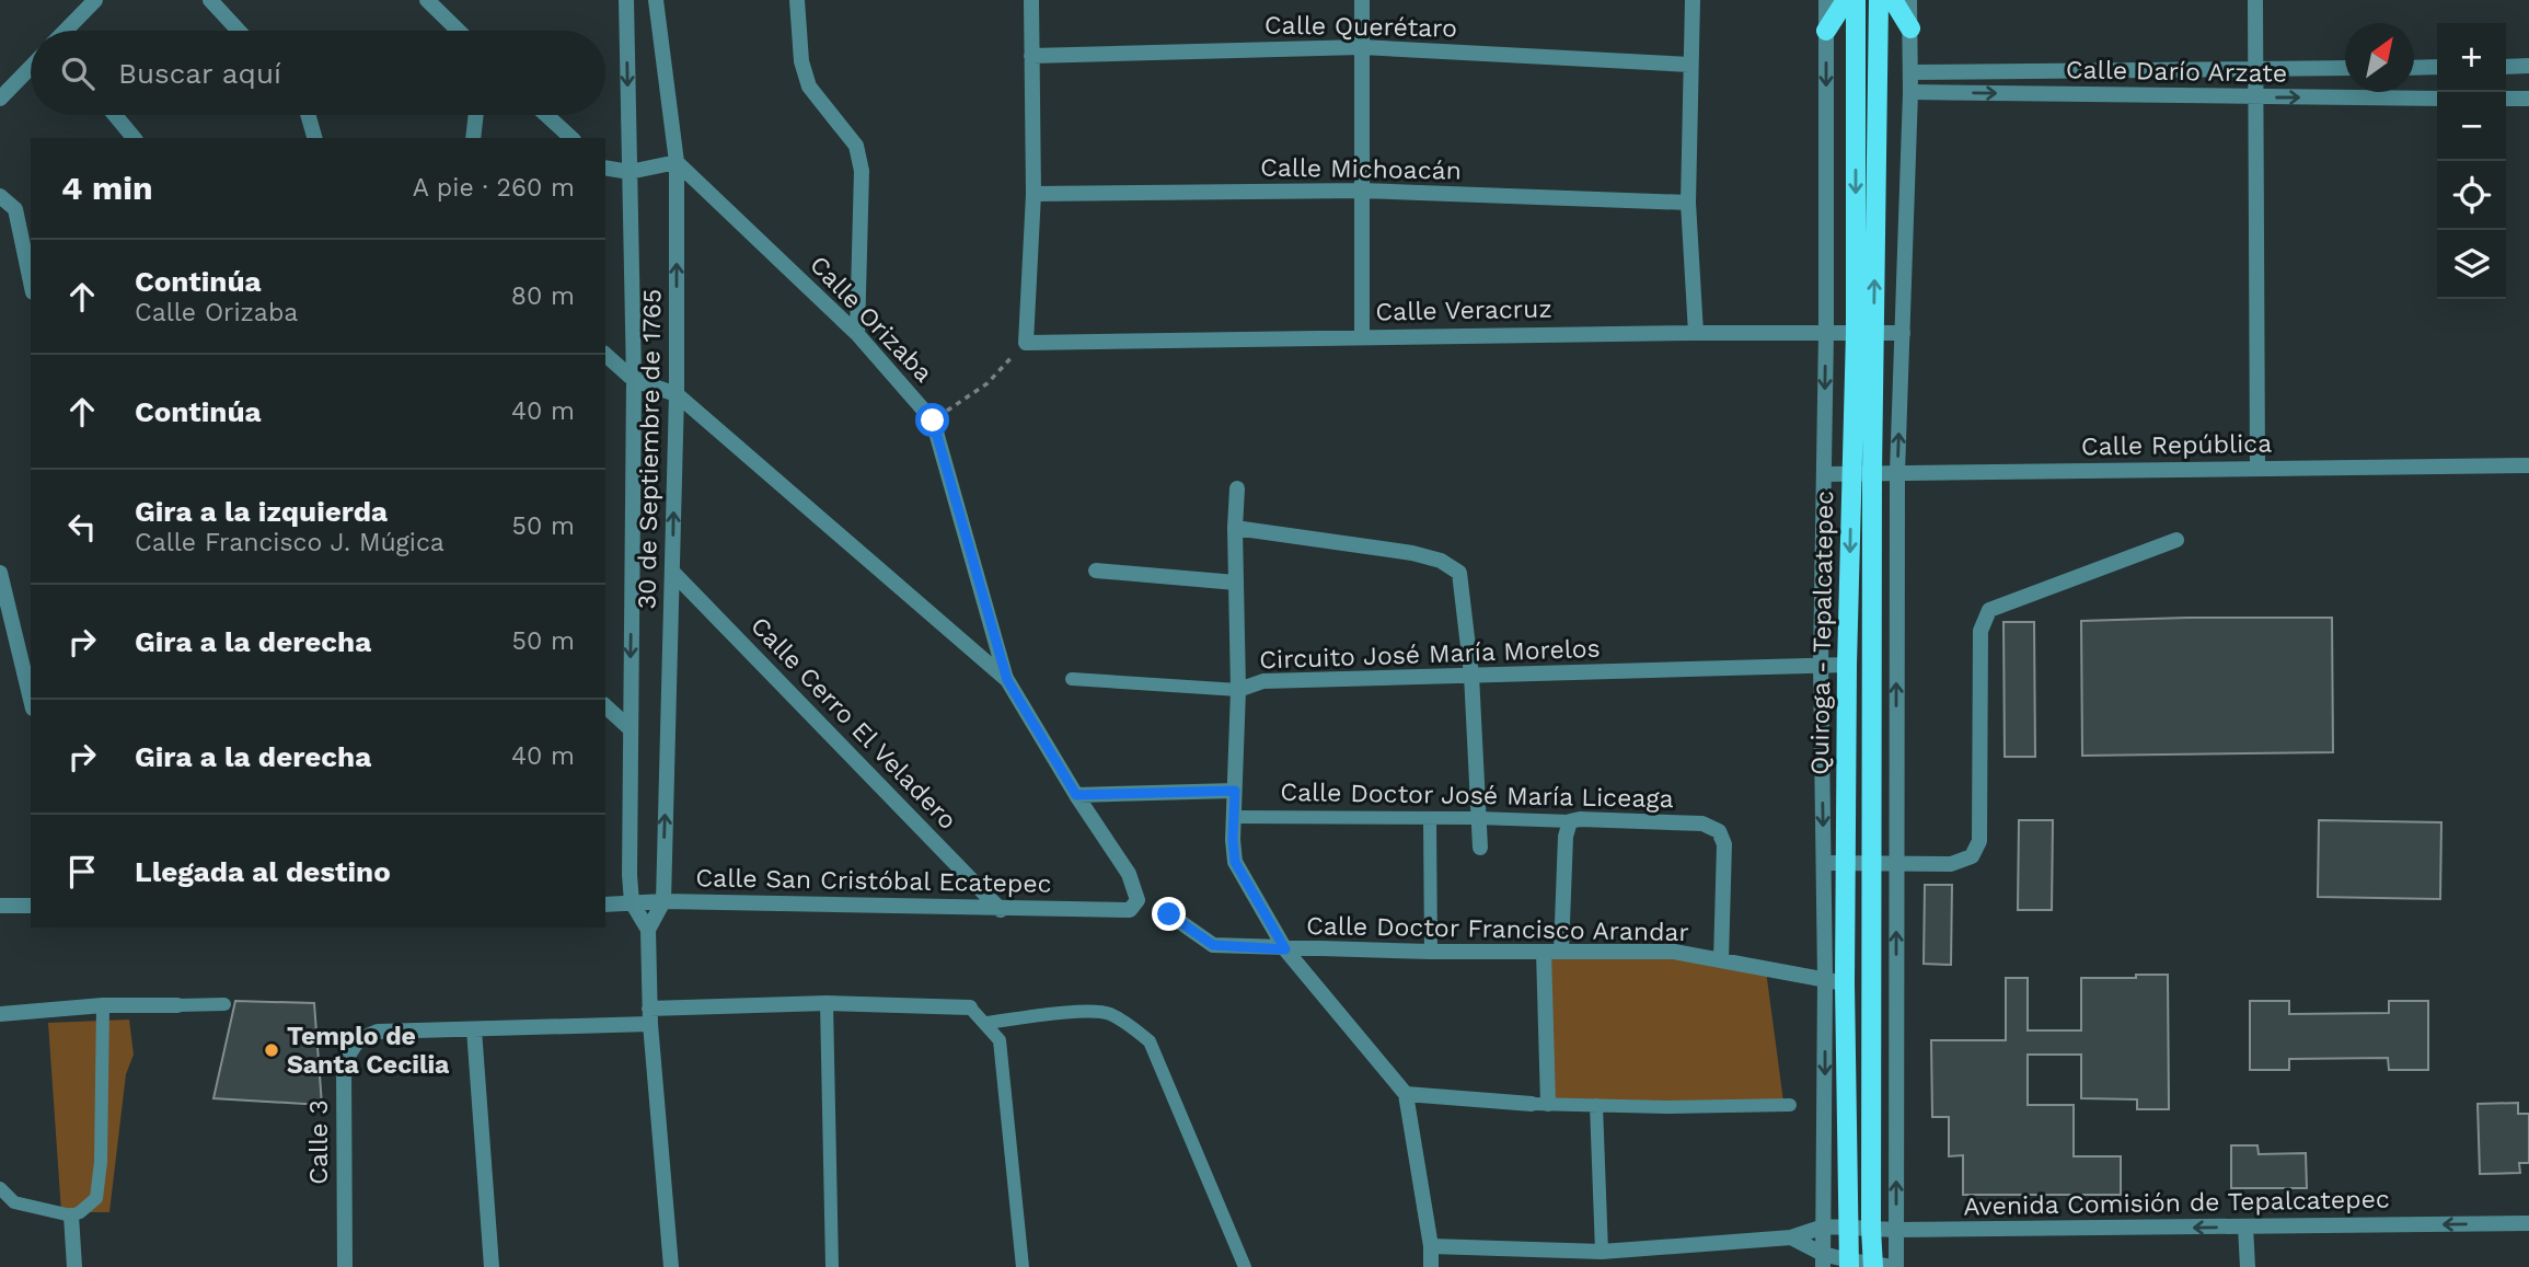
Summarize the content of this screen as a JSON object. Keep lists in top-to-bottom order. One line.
{"streets":{"main road":["Quiroga - Tepalcatepec"],"street":["Calle Querétaro","Calle Darío Arzate","Calle Michoacán","Calle Veracruz","Calle Orizaba","Calle República","30 de Septiembre de 1765","Circuito José María Morelos","Calle Cerro El Veladero","Calle Doctor José María Liceaga","Calle San Cristóbal Ecatepec","Calle Doctor Francisco Arandar","Calle 3","Avenida Comisión de Tepalcatepec"]},"crossings":[["Calle Veracruz","Quiroga - Tepalcatepec"],["Calle Orizaba","30 de Septiembre de 1765"],["Calle República","Quiroga - Tepalcatepec"],["30 de Septiembre de 1765","Calle Cerro El Veladero"],["30 de Septiembre de 1765","Calle San Cristóbal Ecatepec"],["Quiroga - Tepalcatepec","Circuito José María Morelos"],["Quiroga - Tepalcatepec","Calle Doctor Francisco Arandar"],["Quiroga - Tepalcatepec","Avenida Comisión de Tepalcatepec"],["Circuito José María Morelos","Calle Doctor José María Liceaga"],["Circuito José María Morelos","Calle Doctor Francisco Arandar"],["Calle Cerro El Veladero","Calle San Cristóbal Ecatepec"],["Calle Doctor José María Liceaga","Calle Doctor Francisco Arandar"]],"one_way":["Avenida Comisión de Tepalcatepec"],"places":["Templo de Santa Cecilia"],"north":"top right","page":{"map_buttons":["+","−"],"search":"Buscar aquí","heading":["4 min","A pie · 260 m"],"list":[["Continúa","Calle Orizaba","80 m"],["Continúa","40 m"],["Gira a la izquierda","Calle Francisco J. Múgica","50 m"],["Gira a la derecha","50 m"],["Gira a la derecha","40 m"],"Llegada al destino"]}}
